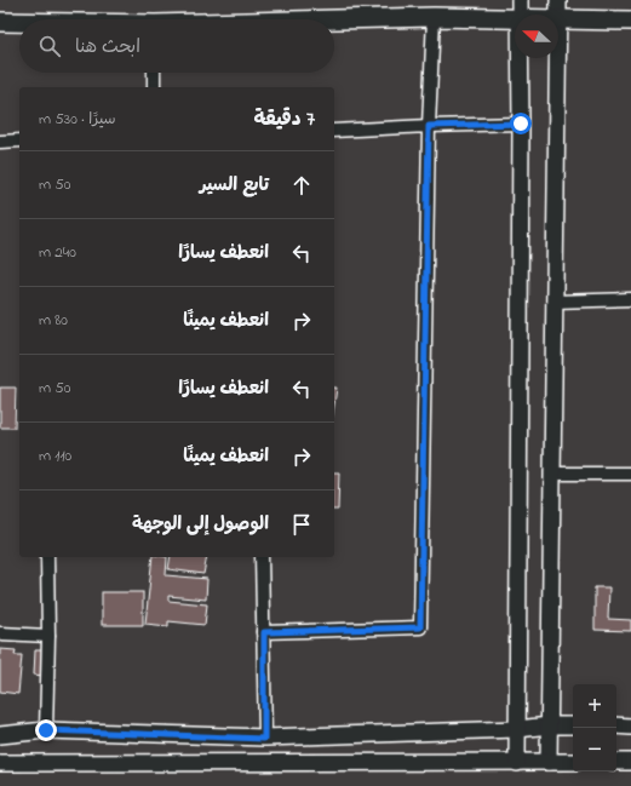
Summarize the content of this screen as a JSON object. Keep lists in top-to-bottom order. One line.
{"north":"left","page":{"search":"ابحث هنا","heading":["7 دقيقة","سيرًا · 530 m"],"list":[["تابع السير","50 m"],["انعطف يسارًا","240 m"],["انعطف يمينًا","80 m"],["انعطف يسارًا","50 m"],["انعطف يمينًا","110 m"],"الوصول إلى الوجهة"],"map_buttons":["+","−"]}}
